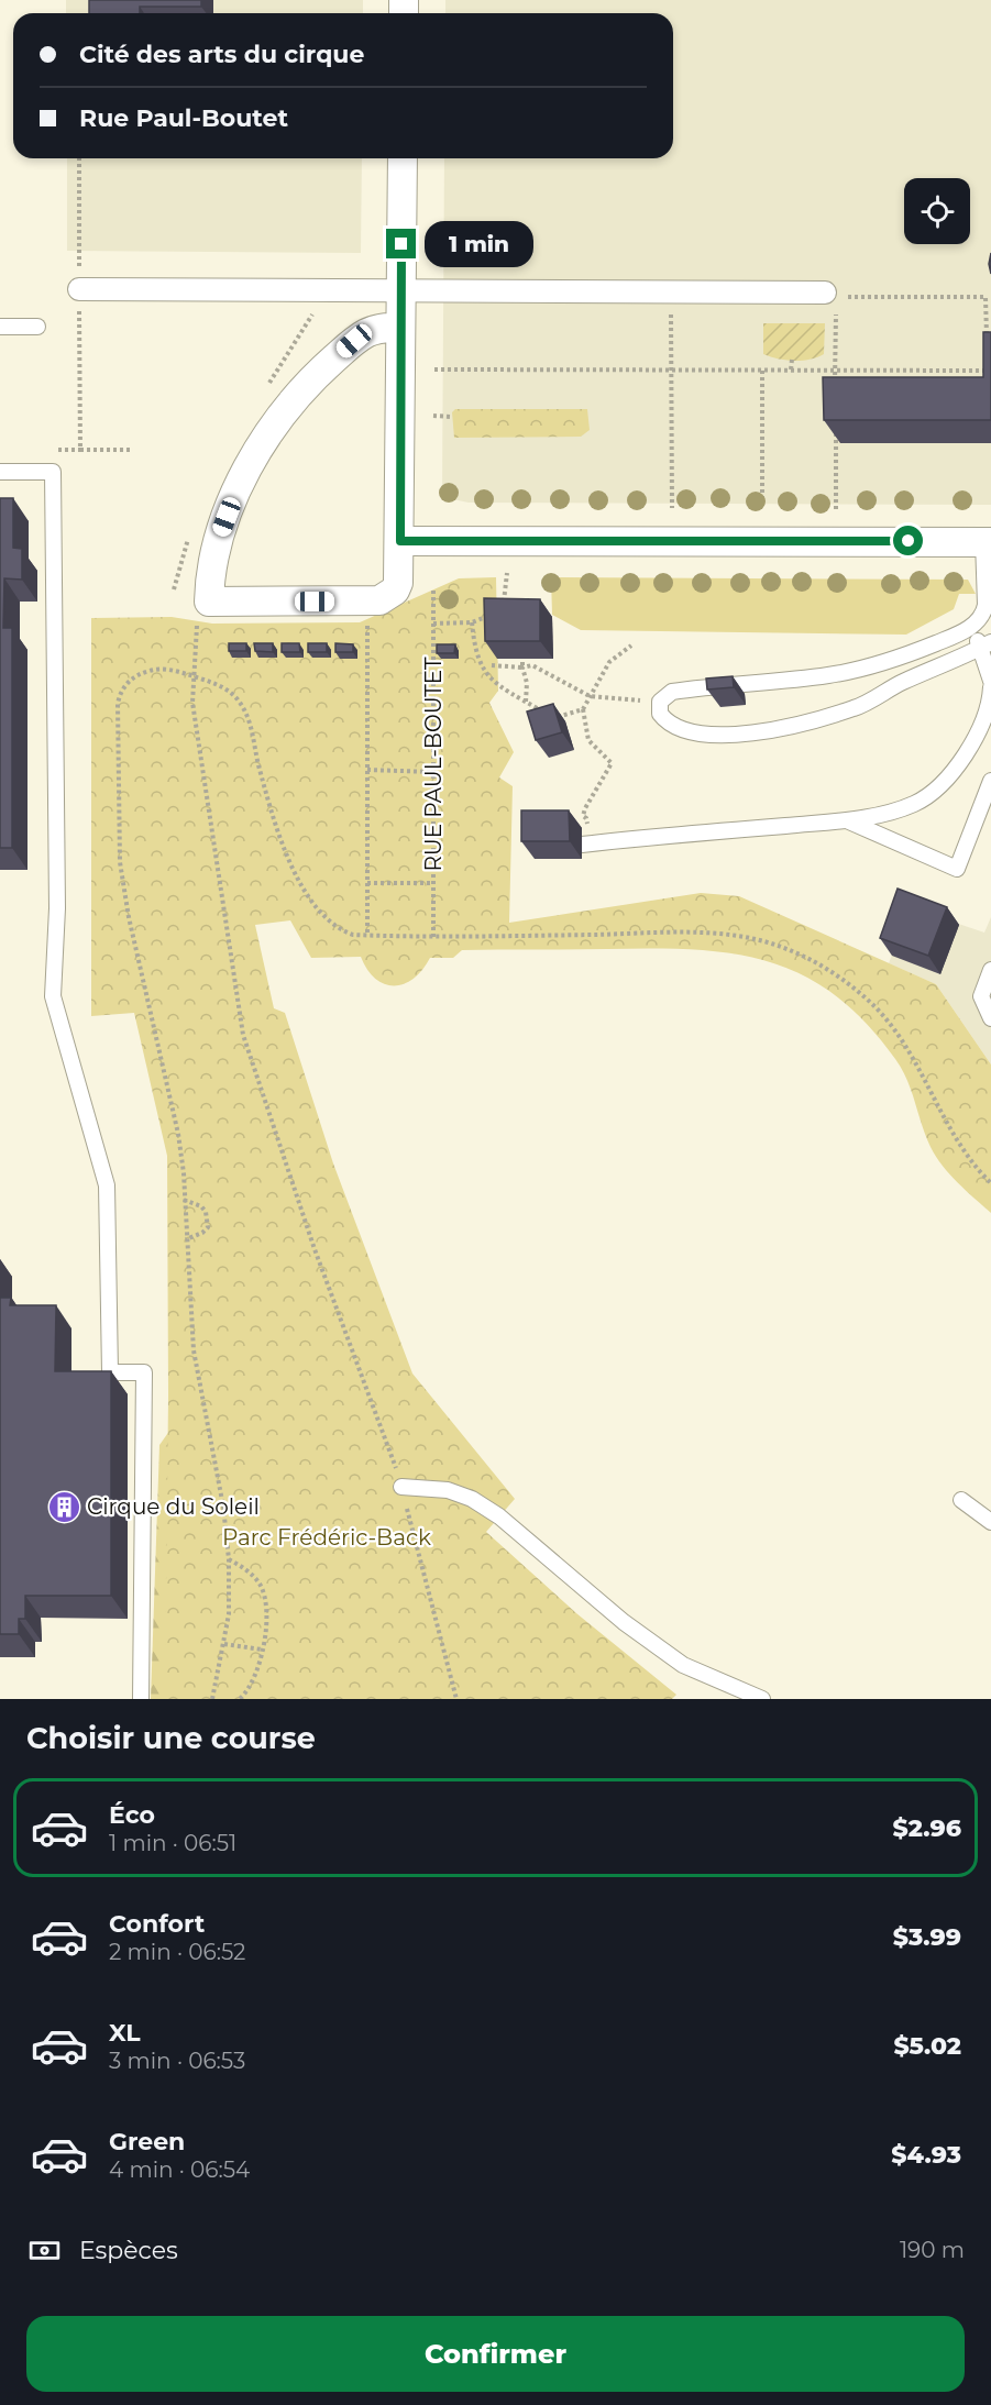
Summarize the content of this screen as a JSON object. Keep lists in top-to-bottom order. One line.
{"streets":{"path":["RUE PAUL-BOUTET"]},"parks":["Parc Frédéric-Back"],"places":{"building":["Cirque du Soleil"]},"page":{"banner":["Cité des arts du cirque","Rue Paul-Boutet"],"bubble":"1 min","heading":"Choisir une course","list":[{"name":"Éco","note":"1 min · 06:51","value":"$2.96"},{"name":"Confort","note":"2 min · 06:52","value":"$3.99"},{"name":"XL","note":"3 min · 06:53","value":"$5.02"},{"name":"Green","note":"4 min · 06:54","value":"$4.93"}],"pay":["Espèces","190 m"],"buttons":"Confirmer"}}
